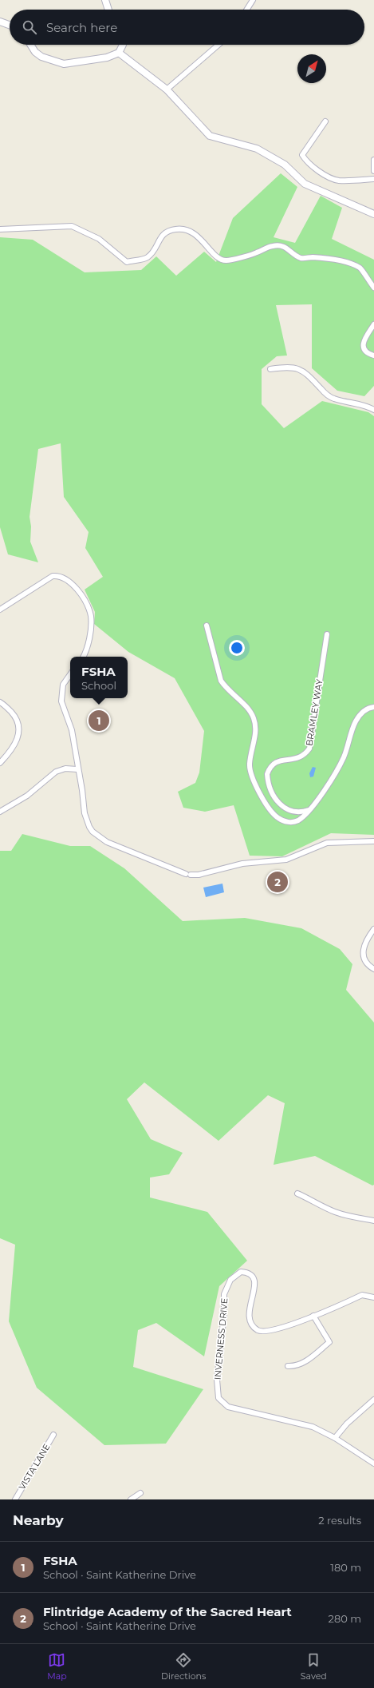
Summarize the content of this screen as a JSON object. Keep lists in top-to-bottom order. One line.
{"streets":{"street":["BRAMLEY WAY","INVERNESS DRIVE","VISTA LANE"]},"north":"top right","page":{"search":"Search here","popup":["FSHA","School"],"pins":["1","2"],"heading":["Nearby","2 results"],"list":[{"mark":"1","name":"FSHA","note":"School · Saint Katherine Drive","value":"180 m"},{"mark":"2","name":"Flintridge Academy of the Sacred Heart","note":"School · Saint Katherine Drive","value":"280 m"}],"nav":["Map","Directions","Saved"]}}
